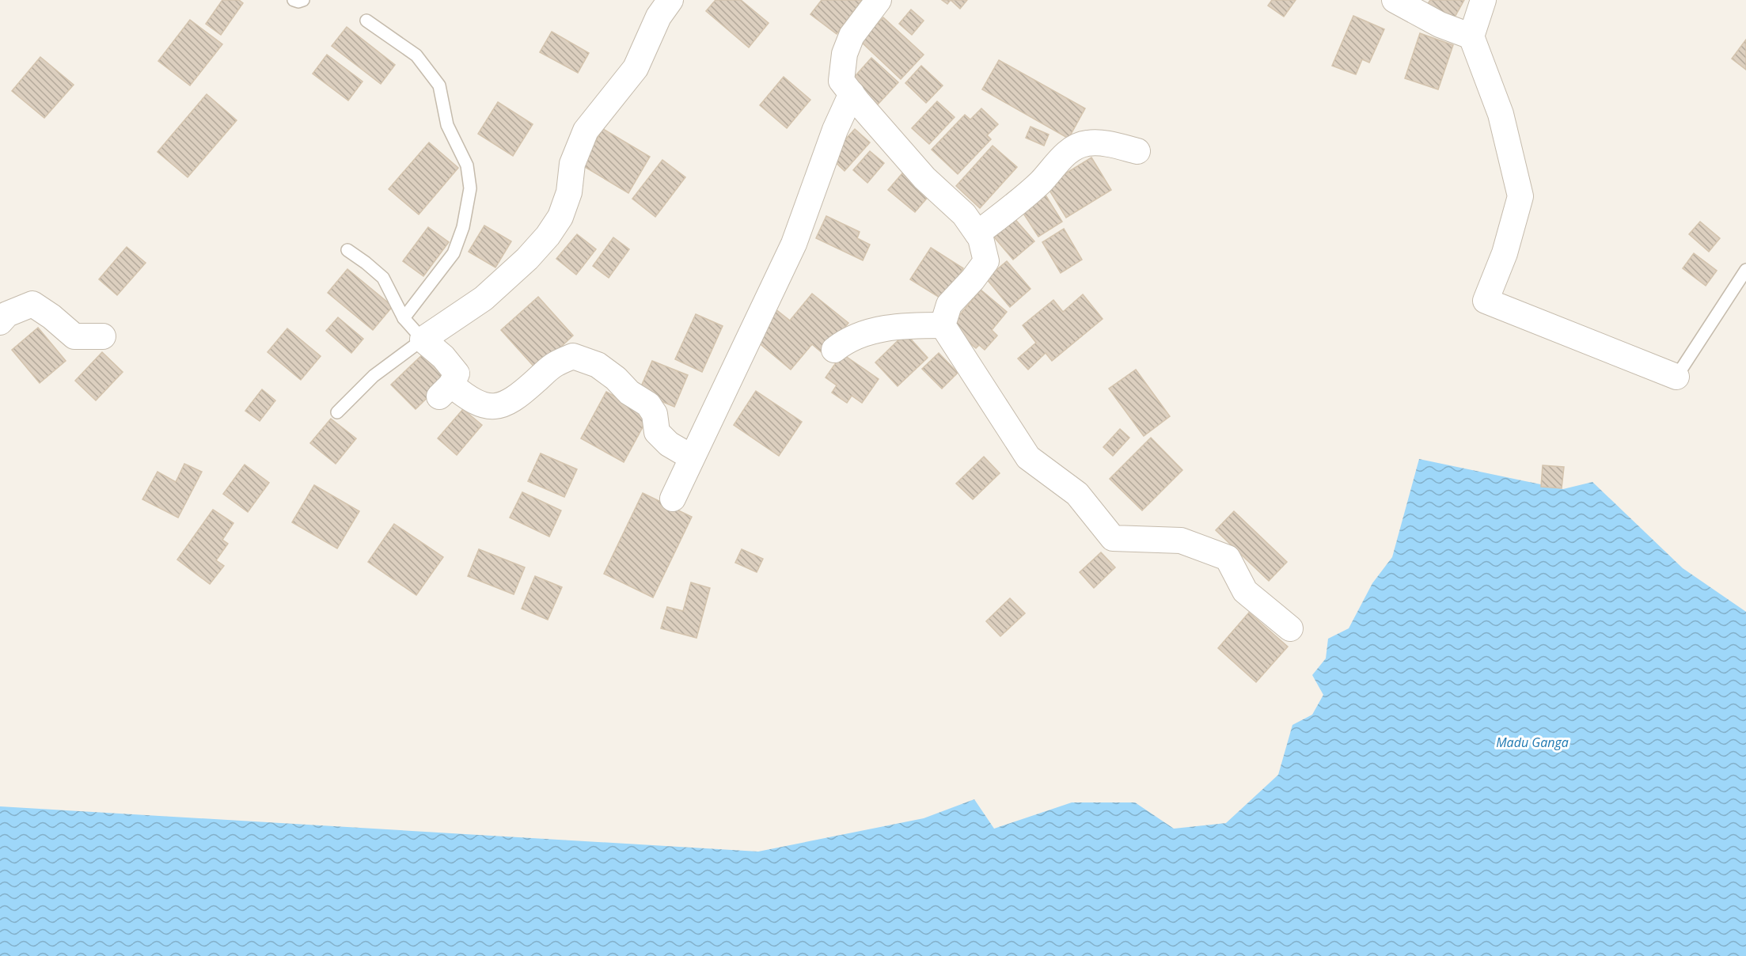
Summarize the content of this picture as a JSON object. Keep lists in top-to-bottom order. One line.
{"water":["Madu Ganga"]}
